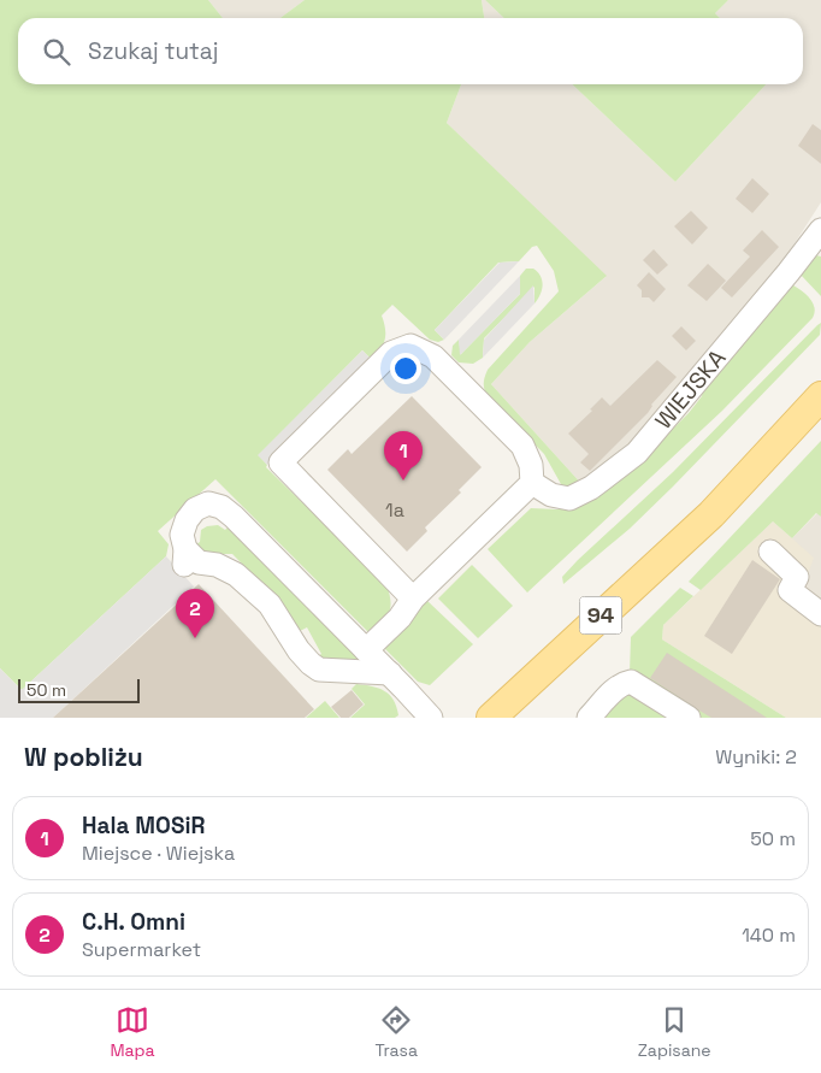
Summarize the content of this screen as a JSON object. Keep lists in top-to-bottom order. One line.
{"streets":{"main road":["94"],"street":["WIEJSKA"]},"house_numbers":["1a"],"scale_bar":"50 m","page":{"search":"Szukaj tutaj","pins":["1","2"],"scale":"50 m","heading":["W pobliżu","Wyniki: 2"],"list":[{"mark":"1","name":"Hala MOSiR","note":"Miejsce · Wiejska","value":"50 m"},{"mark":"2","name":"C.H. Omni","note":"Supermarket","value":"140 m"}],"nav":["Mapa","Trasa","Zapisane"]}}
